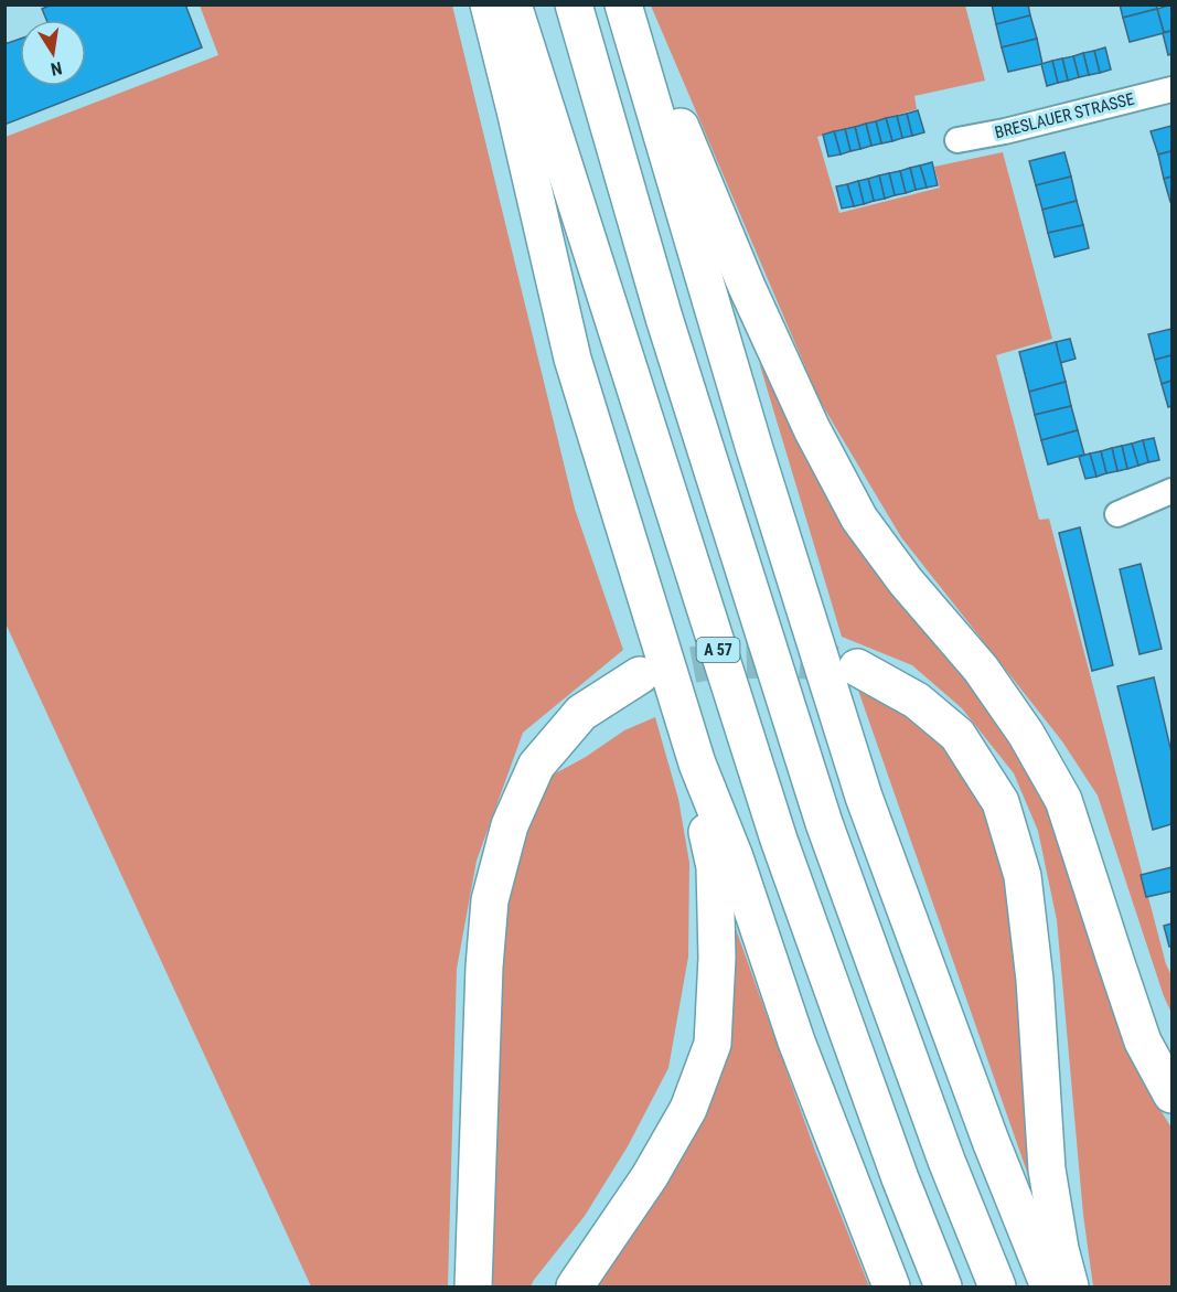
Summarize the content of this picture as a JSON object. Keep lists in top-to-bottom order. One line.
{"streets":{"highway":["A 57"],"street":["BRESLAUER STRASSE"]},"north":"bottom"}
